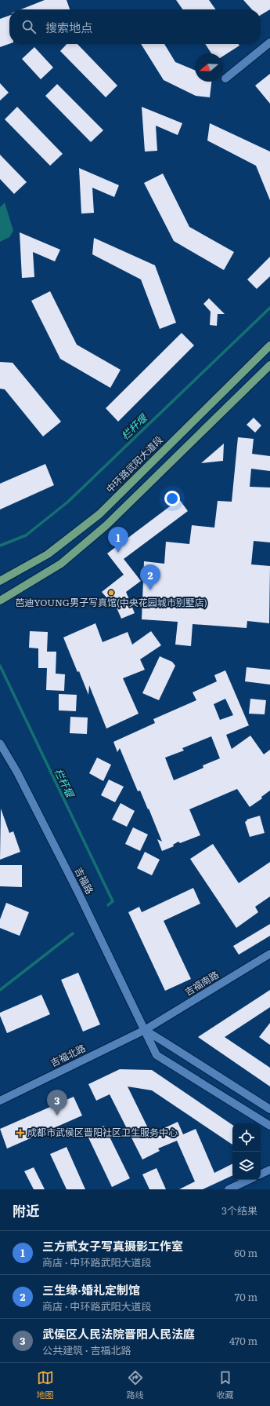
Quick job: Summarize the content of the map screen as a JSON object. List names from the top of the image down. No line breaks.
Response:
{"streets":{"main road":["中环路武阳大道段"],"street":["吉福路","吉福南路","吉福北路"]},"crossings":[["吉福路","吉福南路"],["吉福路","吉福北路"],["吉福南路","吉福北路"]],"water":["栏杆堰"],"places":{"other":["芭迪YOUNG男子写真馆(中央花园城市别墅店)"],"health":["成都市武侯区晋阳社区卫生服务中心"]},"north":"left","page":{"search":"搜索地点","pins":["1","2","3"],"heading":["附近","3个结果"],"list":[{"mark":"1","name":"三方贰女子写真摄影工作室","note":"商店 · 中环路武阳大道段","value":"60 m"},{"mark":"2","name":"三生缘·婚礼定制馆","note":"商店 · 中环路武阳大道段","value":"70 m"},{"mark":"3","name":"武侯区人民法院晋阳人民法庭","note":"公共建筑 · 吉福北路","value":"470 m"}],"nav":["地图","路线","收藏"]}}
